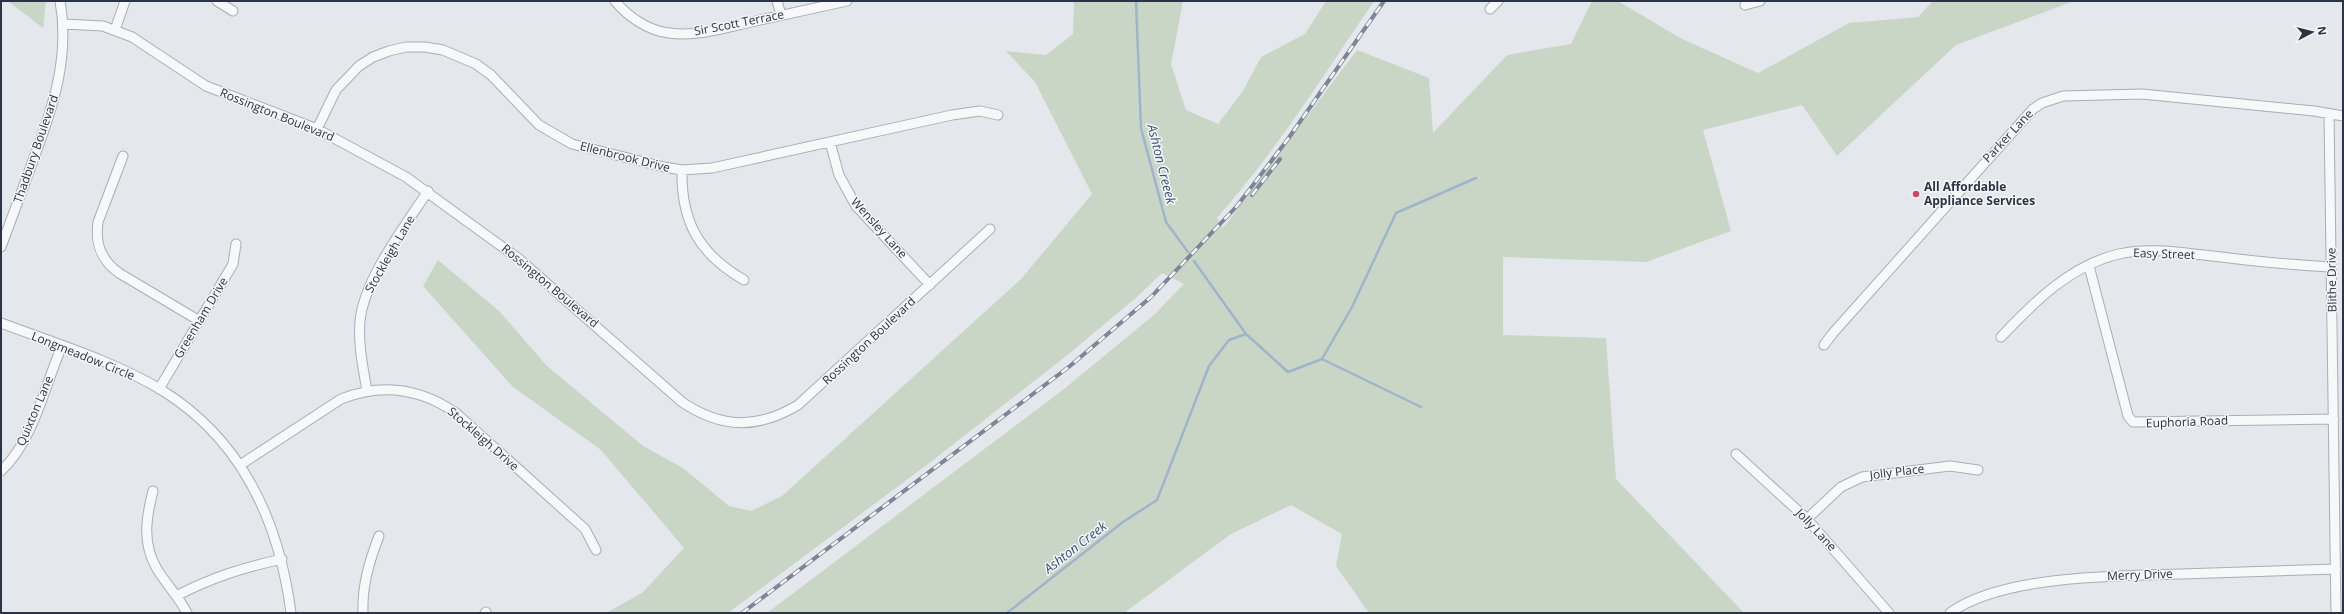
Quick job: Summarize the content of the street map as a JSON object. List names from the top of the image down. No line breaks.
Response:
{"streets":{"street":["Sir Scott Terrace","Rossington Boulevard","Parker Lane","Thadbury Boulevard","Ellenbrook Drive","Wensley Lane","Stockleigh Lane","Easy Street","Blithe Drive","Greenham Drive","Longmeadow Circle","Quixton Lane","Euphoria Road","Stockleigh Drive","Jolly Place","Jolly Lane","Merry Drive"]},"crossings":[["Rossington Boulevard","Thadbury Boulevard"],["Rossington Boulevard","Ellenbrook Drive"],["Rossington Boulevard","Wensley Lane"],["Rossington Boulevard","Stockleigh Lane"],["Parker Lane","Blithe Drive"],["Ellenbrook Drive","Wensley Lane"],["Stockleigh Lane","Stockleigh Drive"],["Easy Street","Blithe Drive"],["Easy Street","Euphoria Road"],["Blithe Drive","Euphoria Road"],["Blithe Drive","Merry Drive"],["Greenham Drive","Longmeadow Circle"],["Longmeadow Circle","Quixton Lane"],["Longmeadow Circle","Stockleigh Drive"],["Jolly Place","Jolly Lane"]],"water":["Ashton Creeek","Ashton Creek"],"places":["All Affordable Appliance Services"],"north":"right"}
